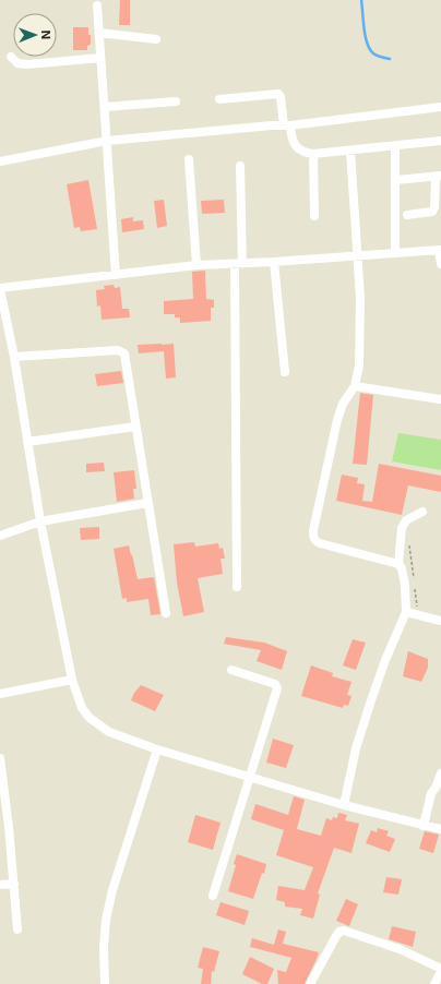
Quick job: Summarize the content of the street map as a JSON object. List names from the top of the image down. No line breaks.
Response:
{"north":"right"}
